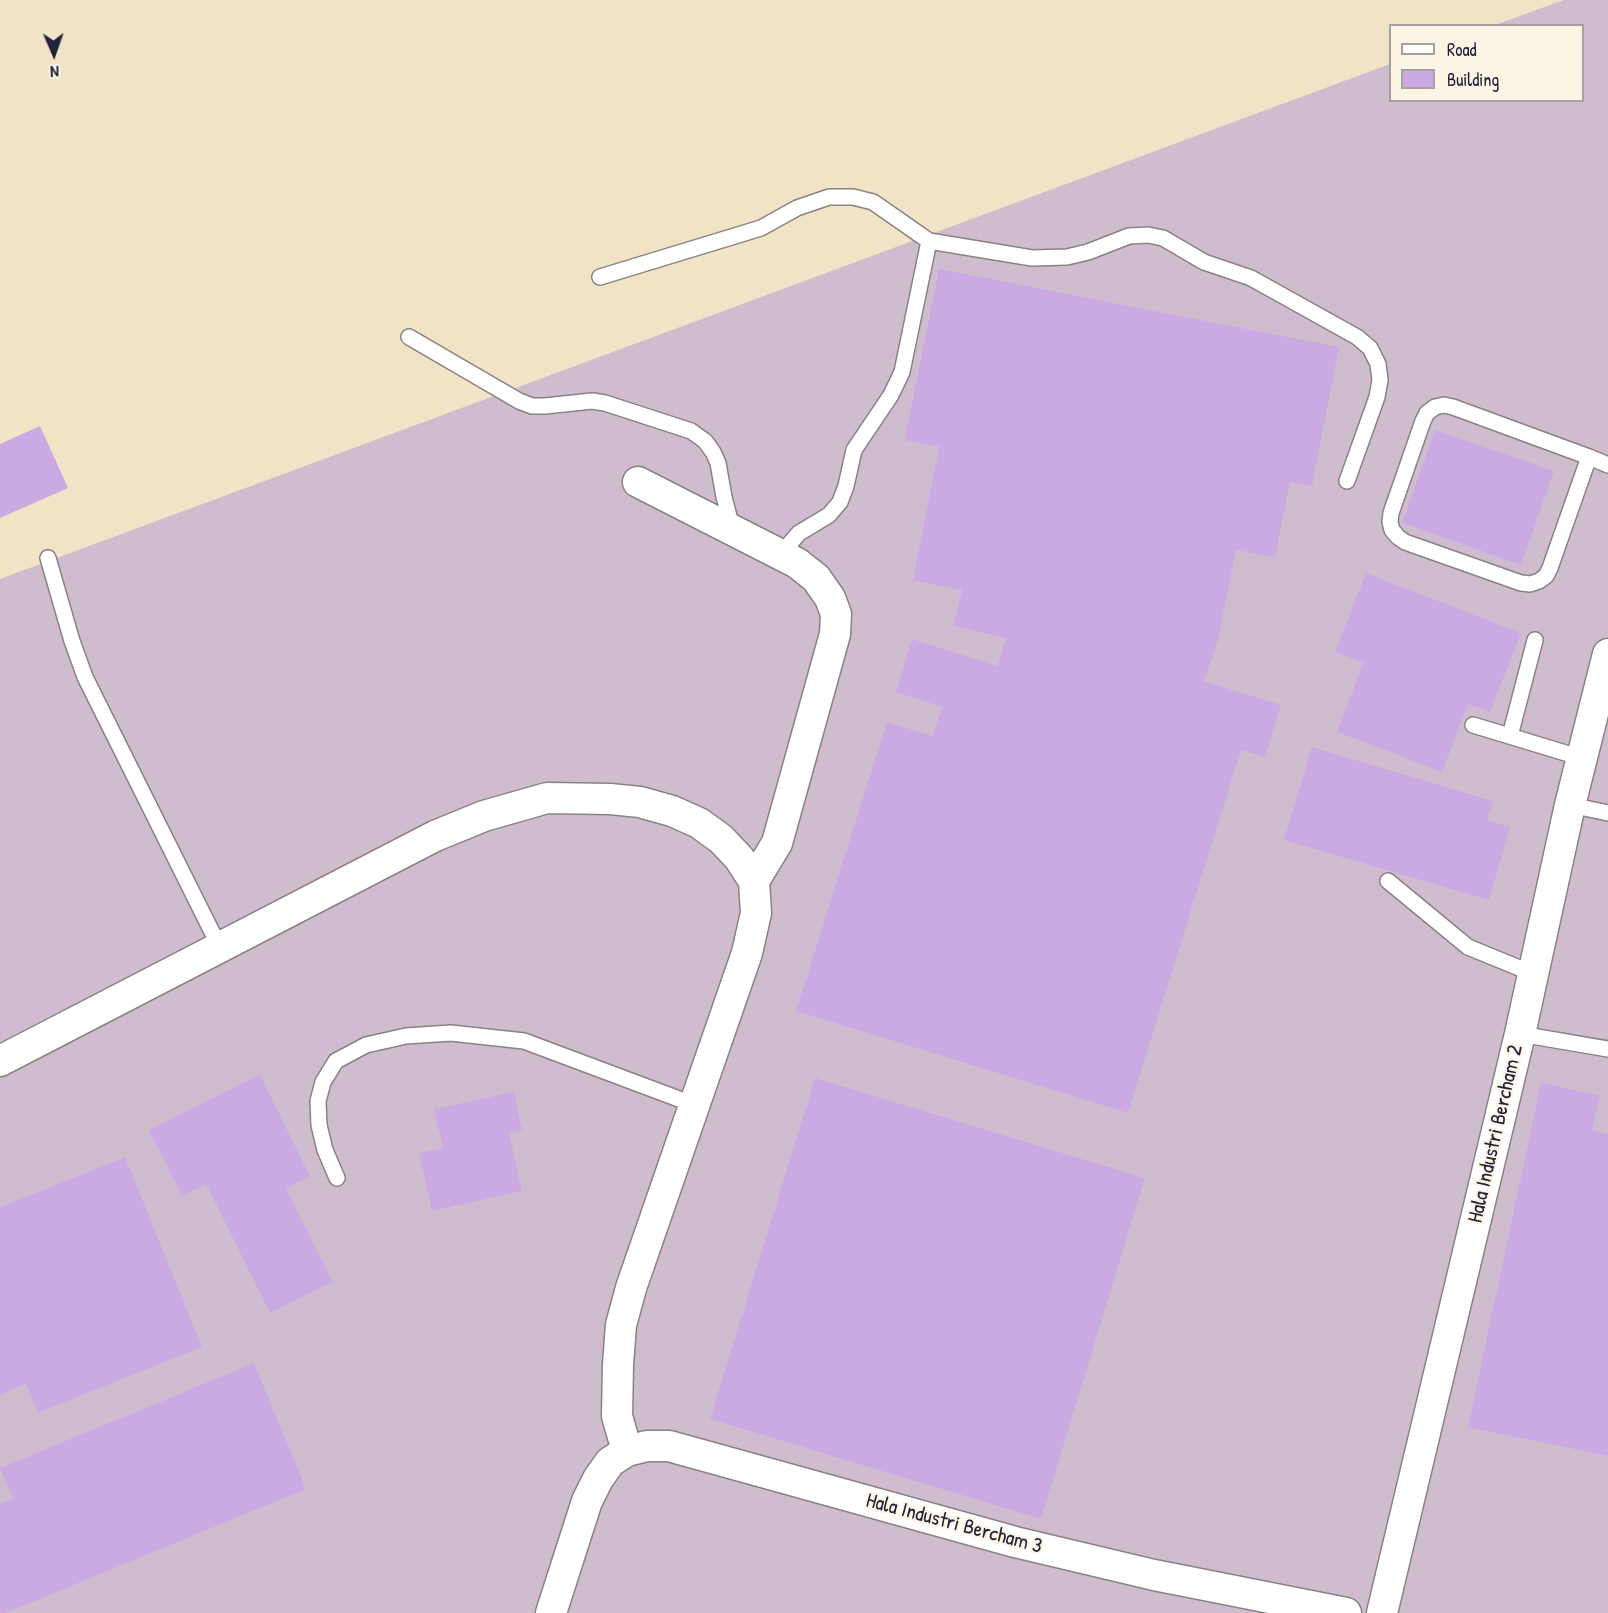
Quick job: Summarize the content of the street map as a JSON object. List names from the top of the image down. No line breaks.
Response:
{"streets":{"street":["Hala Industri Bercham 2","Hala Industri Bercham 3"]},"legend":["Road","Building"],"north":"bottom"}
